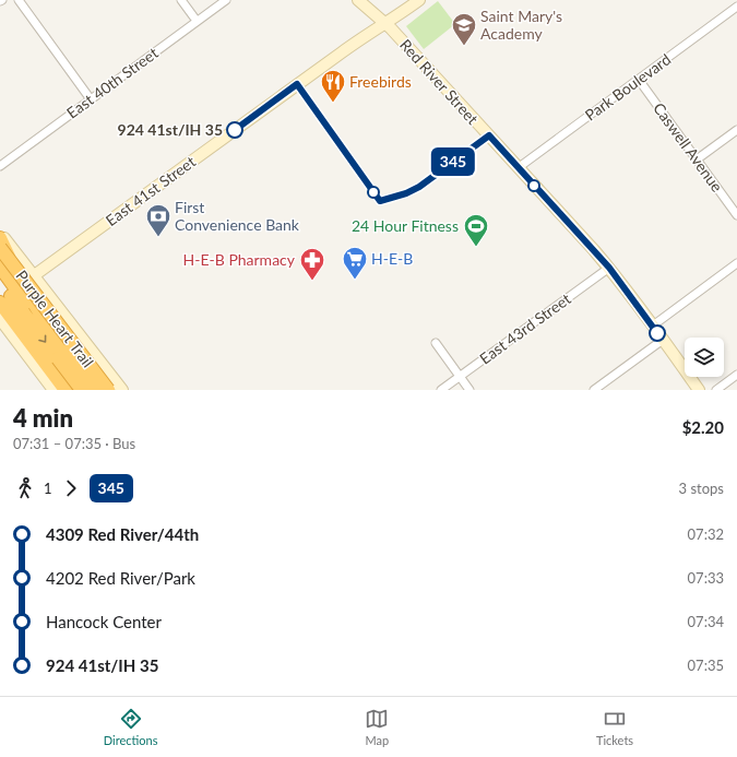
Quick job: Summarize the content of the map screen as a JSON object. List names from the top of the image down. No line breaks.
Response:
{"streets":{"highway":["Purple Heart Trail"],"main road":["Red River Street","East 41st Street"],"street":["East 40th Street","Park Boulevard","Caswell Avenue","East 43rd Street"]},"crossings":[["Red River Street","Park Boulevard"],["Red River Street","East 41st Street"],["Red River Street","East 43rd Street"],["Park Boulevard","Caswell Avenue"]],"places":{"school or university":["Saint Mary's Academy"],"restaurant":["Freebirds"],"other":["924 41st/IH 35"],"bank":["First Convenience Bank"],"sports":["24 Hour Fitness"],"supermarket":["H-E-B"],"pharmacy":["H-E-B Pharmacy"]},"lines":["bus line 345"],"page":{"on_map":"345","heading":["4 min","07:31 – 07:35 · Bus","$2.20"],"legs":["1","345","3 stops"],"list":[{"name":"4309 Red River/44th","value":"07:32"},{"name":"4202 Red River/Park","value":"07:33"},{"name":"Hancock Center","value":"07:34"},{"name":"924 41st/IH 35","value":"07:35"}],"tabs":["Directions","Map","Tickets"]}}
